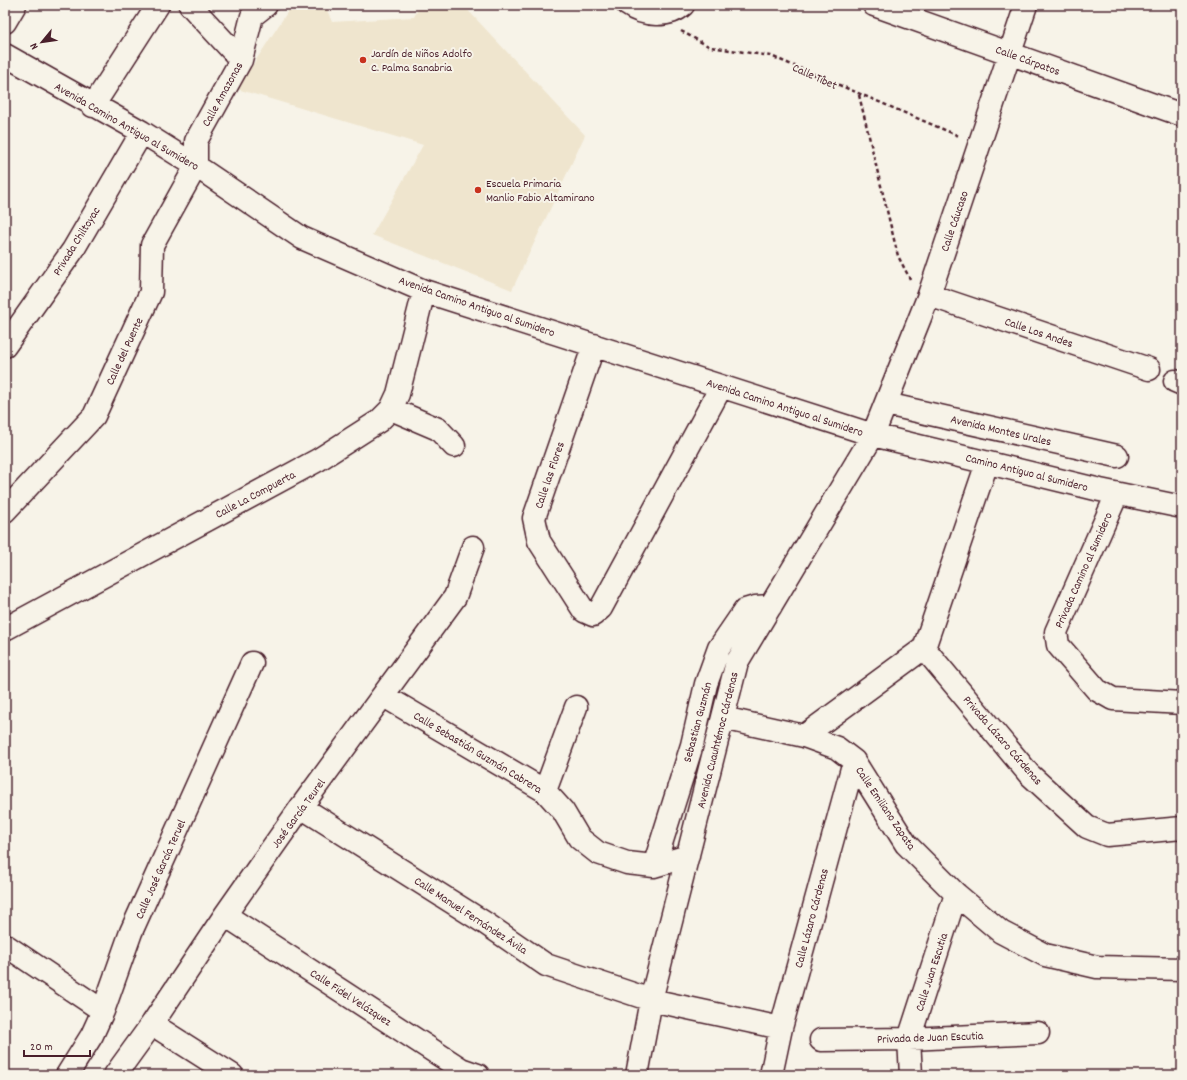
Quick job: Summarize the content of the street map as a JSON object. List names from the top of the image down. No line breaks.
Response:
{"streets":{"street":["Calle Cárpatos","Calle Amazonas","Avenida Camino Antiguo al Sumidero","Calle Cáucaso","Privada Chiltoyac","Calle Los Andes","Calle del Puente","Avenida Montes Urales","Camino Antiguo al Sumidero","Calle las Flores","Calle La Compuerta","Privada Camino al Sumidero","Sebastian Guzmán","Avenida Cuauhtémoc Cárdenas","Privada Lázaro Cárdenas","Calle Sebastián Guzmán Cabrera","Calle Emiliano Zapata","José García Teurel","Calle José García Teruel","Calle Manuel Fernández Ávila","Calle Lázaro Cárdenas","Calle Juan Escutia","Calle Fidel Velázquez","Privada de Juan Escutia"],"path":["Calle Tíbet"]},"crossings":[["Calle Cárpatos","Calle Cáucaso"],["Calle Tíbet","Calle Cáucaso"],["Calle Amazonas","Avenida Camino Antiguo al Sumidero"],["Calle Amazonas","Calle del Puente"],["Avenida Camino Antiguo al Sumidero","Calle Cáucaso"],["Avenida Camino Antiguo al Sumidero","Privada Chiltoyac"],["Avenida Camino Antiguo al Sumidero","Calle del Puente"],["Avenida Camino Antiguo al Sumidero","Camino Antiguo al Sumidero"],["Avenida Camino Antiguo al Sumidero","Calle las Flores"],["Avenida Camino Antiguo al Sumidero","Calle La Compuerta"],["Avenida Camino Antiguo al Sumidero","Avenida Cuauhtémoc Cárdenas"],["Calle Cáucaso","Calle Los Andes"],["Calle Cáucaso","Avenida Montes Urales"],["Calle Cáucaso","Camino Antiguo al Sumidero"],["Calle Cáucaso","Avenida Cuauhtémoc Cárdenas"],["Camino Antiguo al Sumidero","Privada Camino al Sumidero"],["Camino Antiguo al Sumidero","Avenida Cuauhtémoc Cárdenas"],["Sebastian Guzmán","Avenida Cuauhtémoc Cárdenas"],["Sebastian Guzmán","Calle Sebastián Guzmán Cabrera"],["Avenida Cuauhtémoc Cárdenas","Calle Sebastián Guzmán Cabrera"],["Avenida Cuauhtémoc Cárdenas","Calle Emiliano Zapata"],["Avenida Cuauhtémoc Cárdenas","Calle Manuel Fernández Ávila"],["Calle Sebastián Guzmán Cabrera","José García Teurel"],["Calle Emiliano Zapata","Calle Lázaro Cárdenas"],["Calle Emiliano Zapata","Calle Juan Escutia"],["José García Teurel","Calle Manuel Fernández Ávila"],["José García Teurel","Calle Fidel Velázquez"],["Calle Juan Escutia","Privada de Juan Escutia"]],"places":["Jardín de Niños Adolfo C. Palma Sanabria","Escuela Primaria Manlio Fabio Altamirano"],"scale_bar":"20 m","north":"bottom left"}
